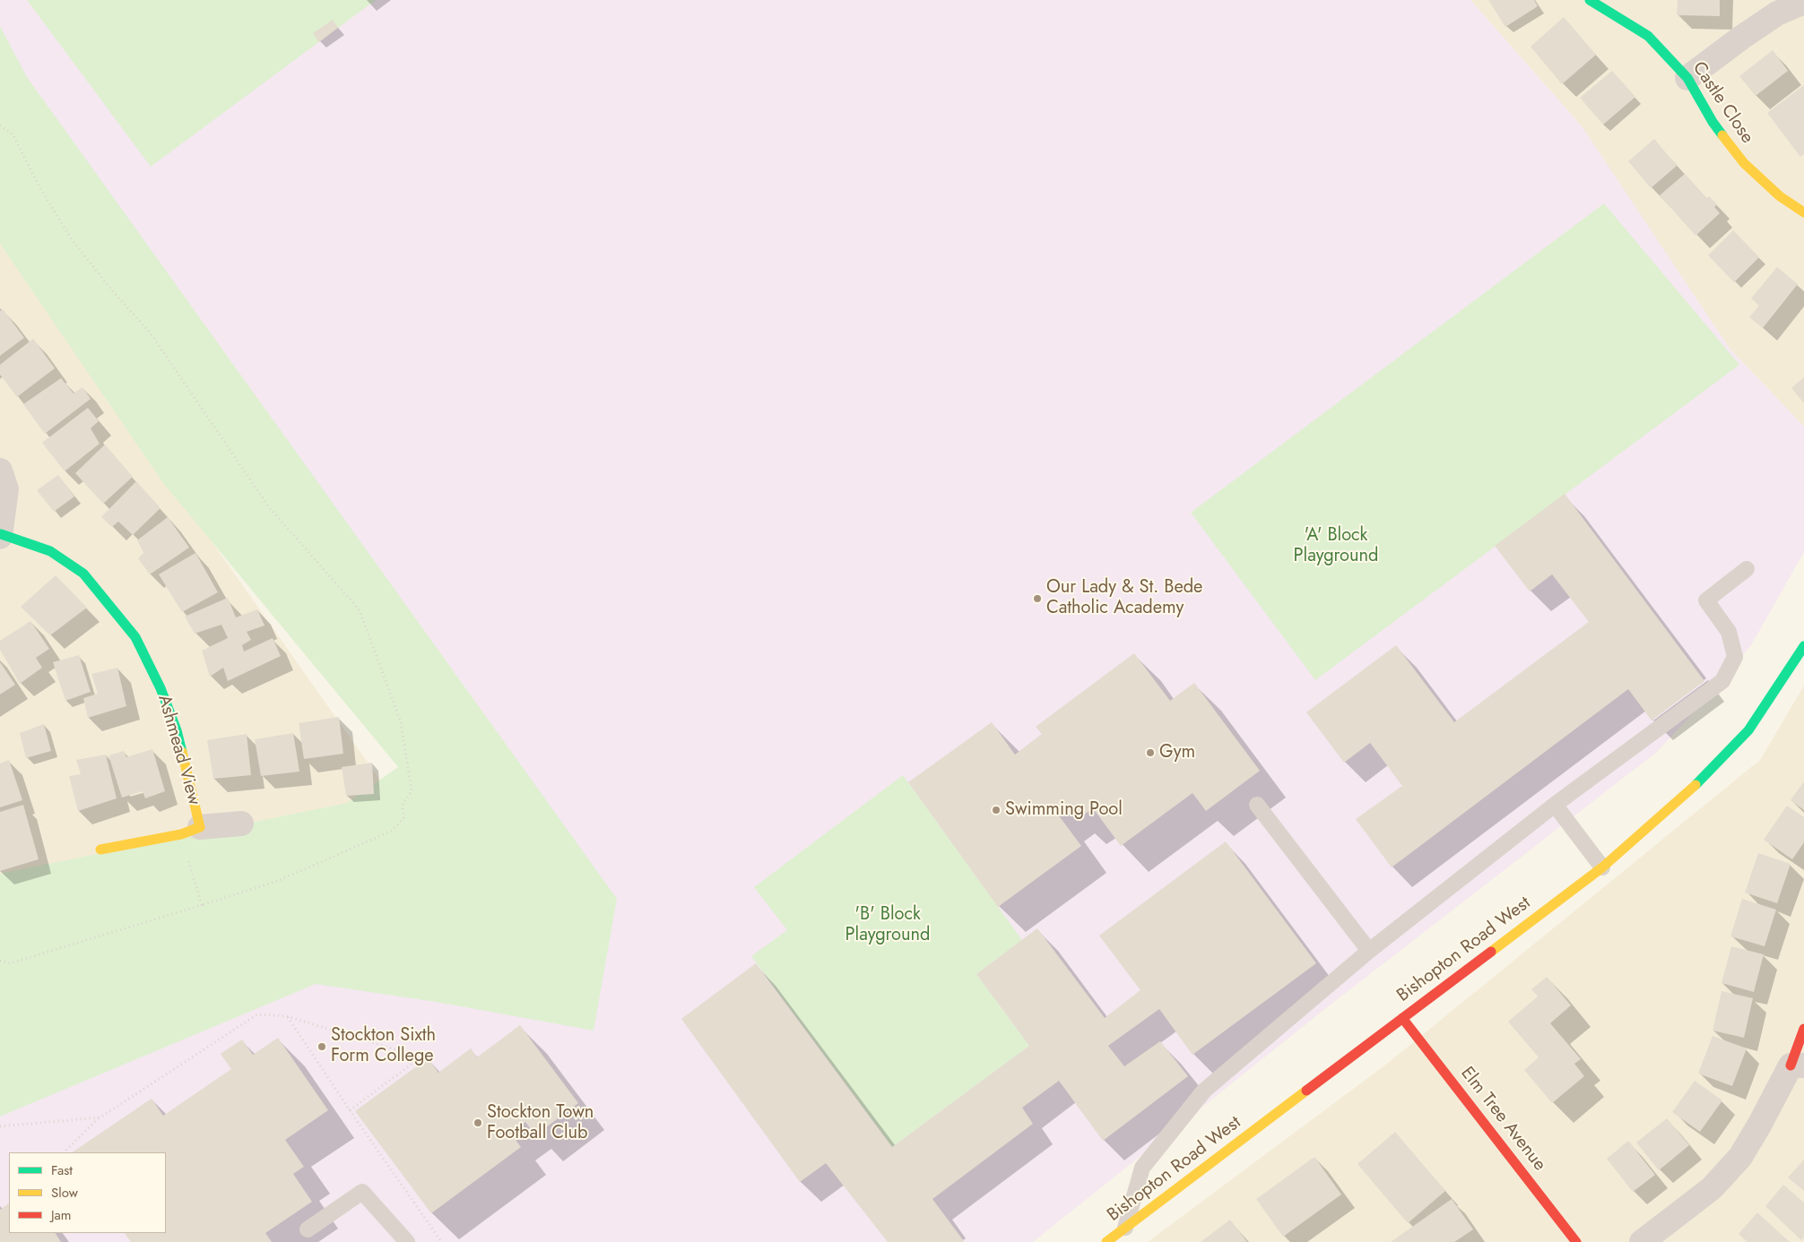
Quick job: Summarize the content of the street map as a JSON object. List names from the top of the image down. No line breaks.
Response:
{"streets":{"street":["Castle Close","Ashmead View","Bishopton Road West","Elm Tree Avenue"]},"crossings":[["Bishopton Road West","Elm Tree Avenue"]],"parks":["'A' Block Playground","'B' Block Playground"],"places":["Our Lady & St. Bede Catholic Academy","Gym","Swimming Pool","Stockton Sixth Form College","Stockton Town Football Club"],"legend":["Fast","Slow","Jam"]}
